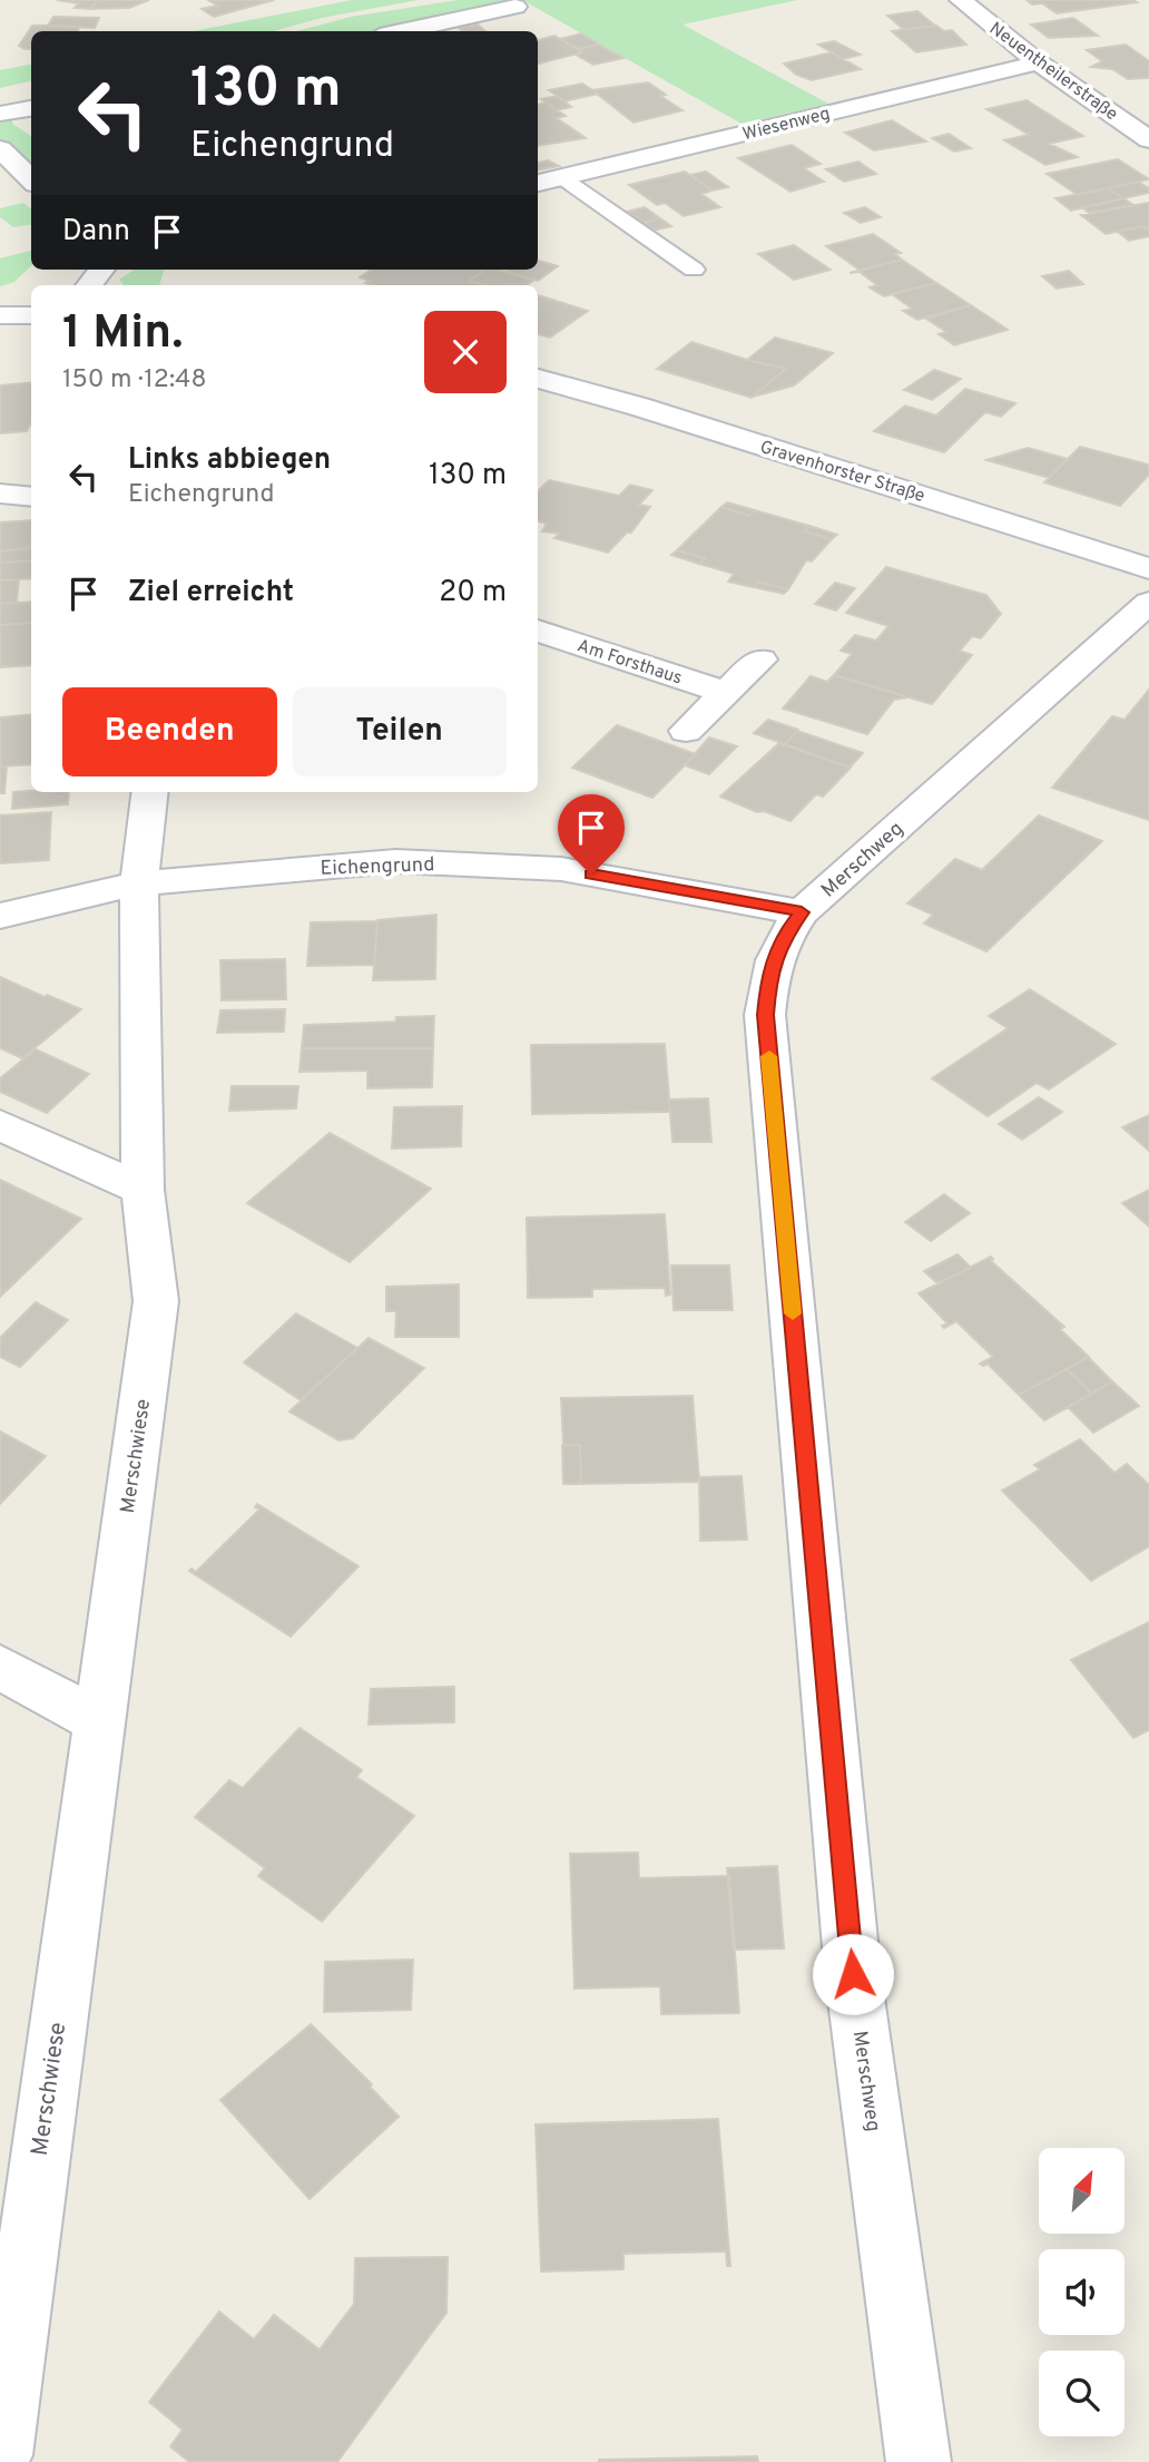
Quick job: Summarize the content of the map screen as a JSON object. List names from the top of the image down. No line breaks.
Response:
{"streets":{"street":["Neuentheilerstraße","Wiesenweg","Gravenhorster Straße","Am Forsthaus","Merschweg","Eichengrund","Merschwiese"]},"crossings":[["Neuentheilerstraße","Wiesenweg"],["Merschweg","Eichengrund"],["Eichengrund","Merschwiese"]],"north":"top right","page":{"turn":["130 m","Eichengrund"],"then":"Dann","heading":["1 Min.","150 m · 12:48"],"list":[{"name":"Links abbiegen","note":"Eichengrund","value":"130 m"},{"name":"Ziel erreicht","value":"20 m"}],"buttons":["Beenden","Teilen"]}}
